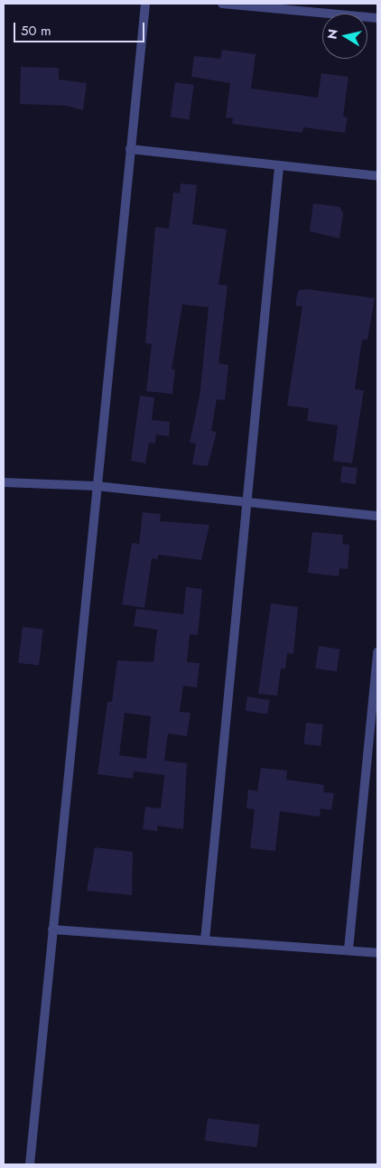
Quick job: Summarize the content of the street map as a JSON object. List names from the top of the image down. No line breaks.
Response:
{"scale_bar":"50 m","north":"left"}
